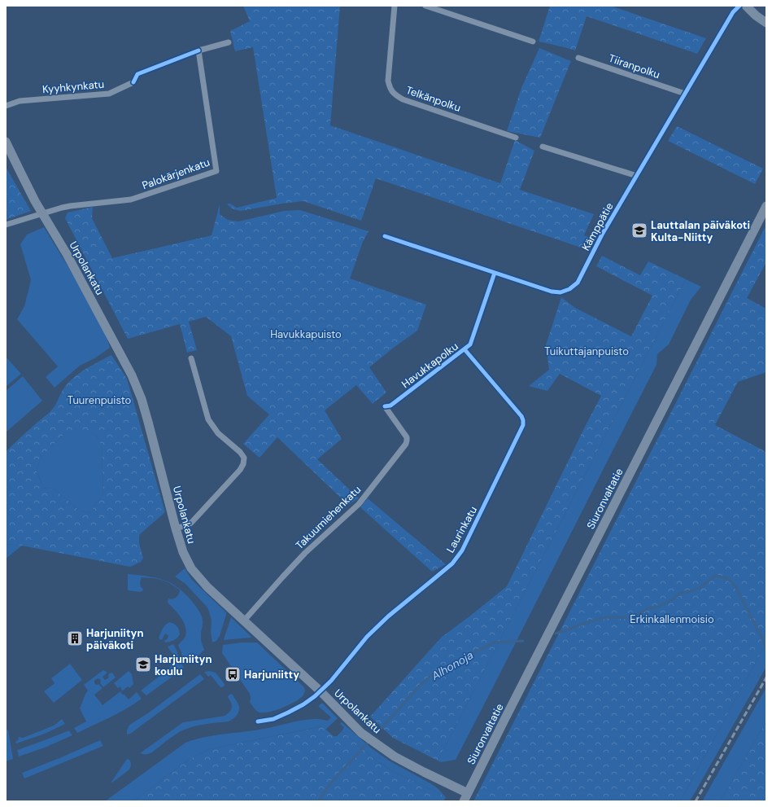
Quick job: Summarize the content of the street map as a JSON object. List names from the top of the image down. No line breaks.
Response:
{"streets":{"main road":["Urpolankatu","Siuronvaltatie"],"street":["Tiiranpolku","Kyyhkynkatu","Telkänpolku","Palokärjenkatu","Kämppätie","Takuumiehenkatu","Laurinkatu"],"cycle path":["Havukkapolku"]},"crossings":[["Tiiranpolku","Kämppätie"],["Palokärjenkatu","Urpolankatu"],["Urpolankatu","Siuronvaltatie"],["Urpolankatu","Takuumiehenkatu"],["Urpolankatu","Laurinkatu"]],"water":["Alhonoja"],"parks":["Havukkapuisto","Tuikuttajanpuisto","Tuurenpuisto","Erkinkallenmoisio"],"places":{"school or university":["Lauttalan päiväkoti Kulta-Niitty","Harjuniityn koulu"],"building":["Harjuniityn päiväkoti"],"bus stop":["Harjuniitty"]}}
